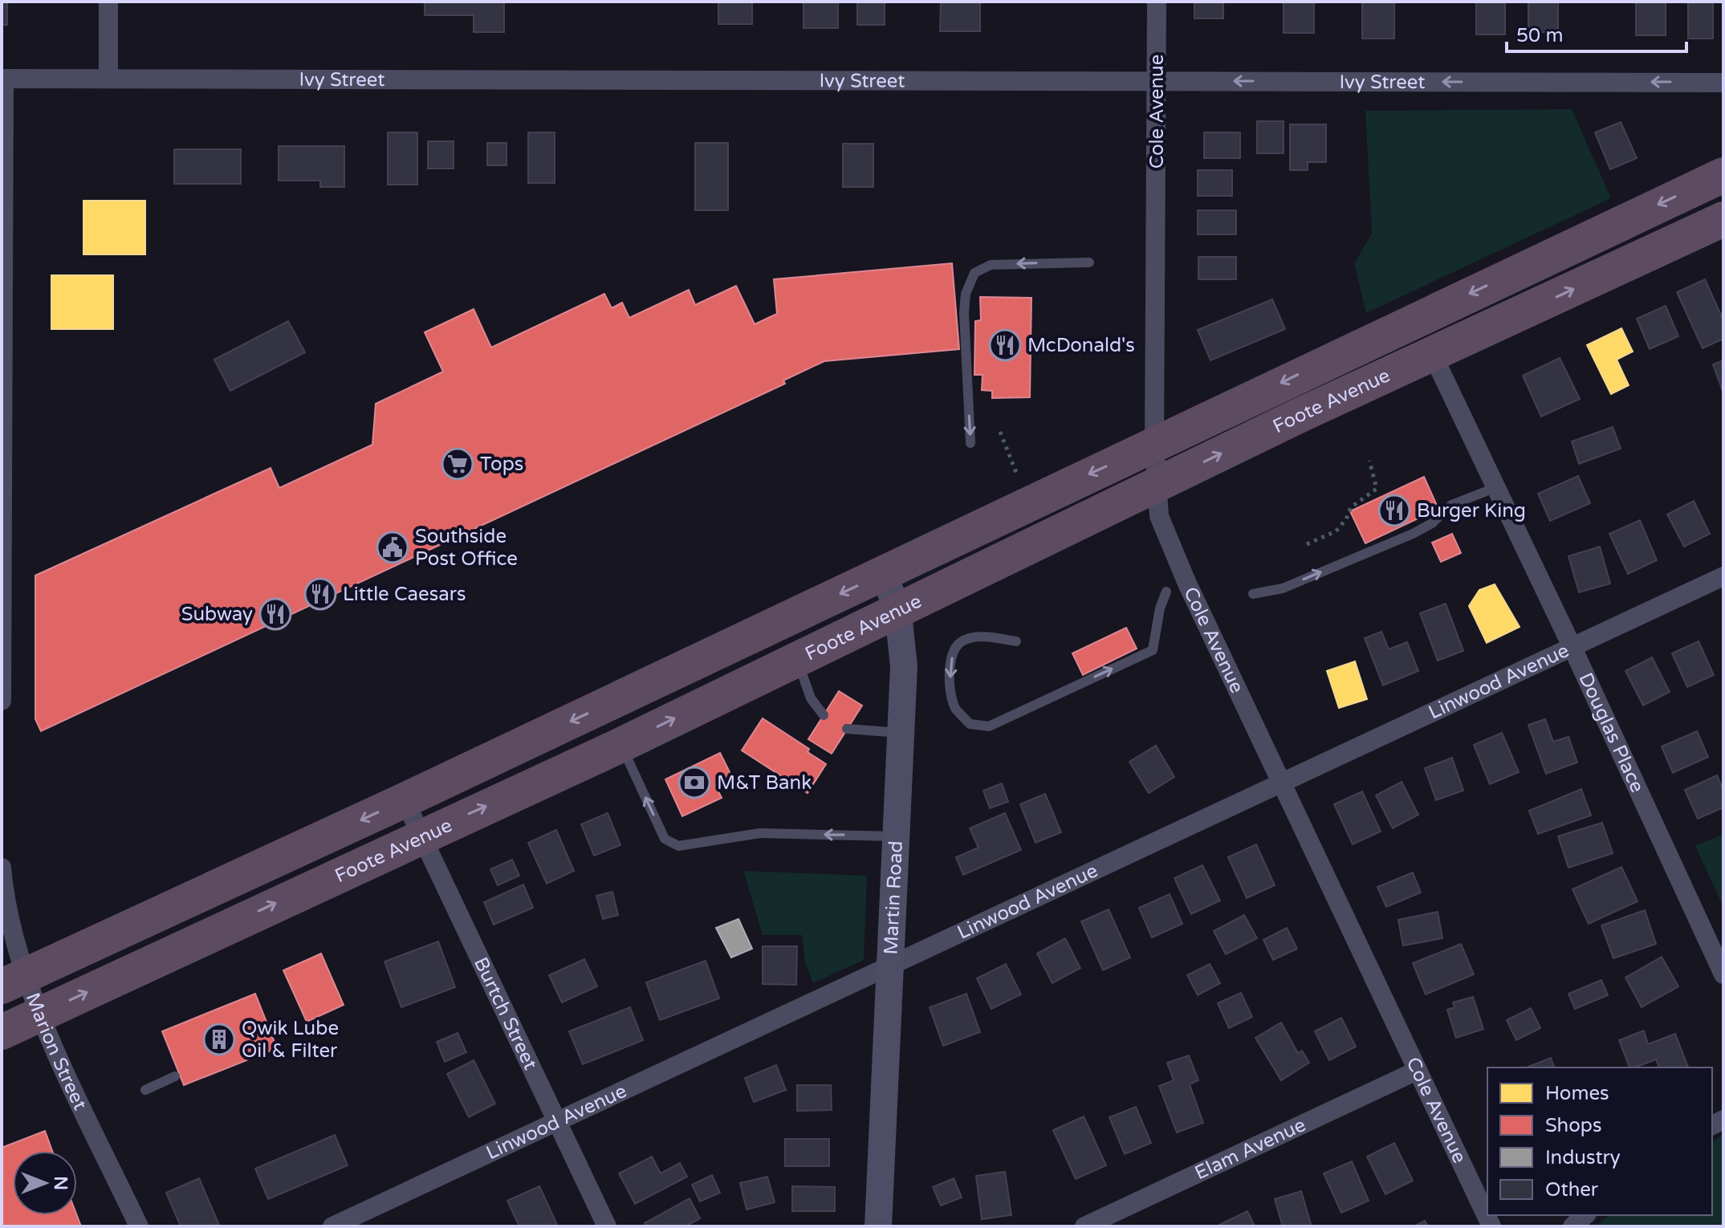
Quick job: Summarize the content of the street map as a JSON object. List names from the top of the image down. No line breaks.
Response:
{"streets":{"highway":["Foote Avenue"],"street":["Ivy Street","Cole Avenue","Linwood Avenue","Douglas Place","Martin Road","Burtch Street","Marion Street","Elam Avenue"]},"crossings":[["Ivy Street","Cole Avenue"],["Cole Avenue","Foote Avenue"],["Cole Avenue","Linwood Avenue"],["Cole Avenue","Elam Avenue"],["Foote Avenue","Douglas Place"],["Foote Avenue","Martin Road"],["Foote Avenue","Burtch Street"],["Foote Avenue","Marion Street"],["Linwood Avenue","Douglas Place"],["Linwood Avenue","Martin Road"],["Linwood Avenue","Burtch Street"]],"places":{"restaurant":["McDonald's","Burger King","Little Caesars","Subway"],"supermarket":["Tops"],"public building":["Southside Post Office"],"bank":["M&T Bank"],"building":["Qwik Lube Oil & Filter"]},"legend":["Homes","Shops","Industry","Other"],"scale_bar":"50 m","north":"right"}
